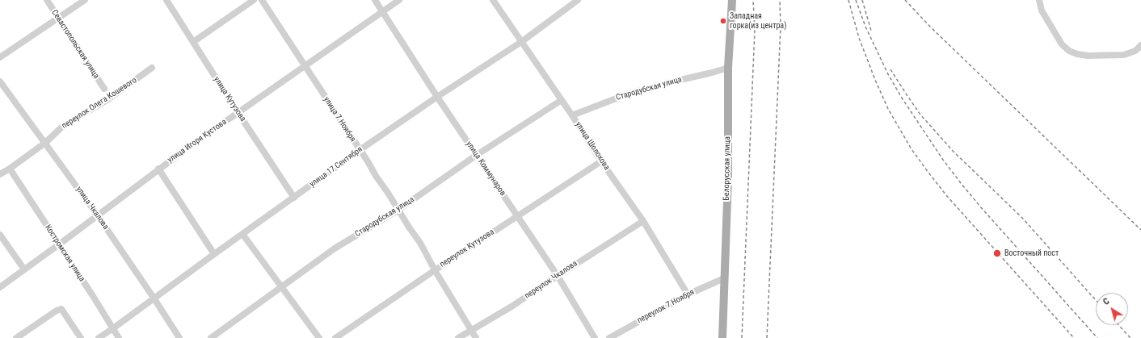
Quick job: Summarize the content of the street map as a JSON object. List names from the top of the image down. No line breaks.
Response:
{"streets":{"main road":["Белорусская улица"],"street":["Севастопольская улица","Стародубская улица","улица Кутузова","переулок Олега Кошевого","улица 7 Ноября","улица Игоря Кустова","улица Шолохова","улица 17 Сентября","улица Коммунаров","улица Чкалова","переулок Кутузова","Костромская улица","переулок Чкалова","переулок 7 Ноября"]},"crossings":[["Стародубская улица","улица 7 Ноября"],["Стародубская улица","улица Шолохова"],["Стародубская улица","улица Коммунаров"],["Стародубская улица","Белорусская улица"],["улица Кутузова","улица Игоря Кустова"],["улица Кутузова","улица 17 Сентября"],["переулок Олега Кошевого","улица Чкалова"],["переулок Олега Кошевого","Костромская улица"],["улица 7 Ноября","улица Игоря Кустова"],["улица 7 Ноября","улица 17 Сентября"],["улица 7 Ноября","переулок Кутузова"],["улица 7 Ноября","переулок Чкалова"],["улица Игоря Кустова","улица Коммунаров"],["улица Игоря Кустова","улица Чкалова"],["улица Игоря Кустова","Костромская улица"],["улица Шолохова","улица 17 Сентября"],["улица Шолохова","переулок Кутузова"],["улица Шолохова","переулок Чкалова"],["улица Шолохова","переулок 7 Ноября"],["улица 17 Сентября","улица Коммунаров"],["улица 17 Сентября","улица Чкалова"],["улица 17 Сентября","Костромская улица"],["улица Коммунаров","переулок Кутузова"],["улица Коммунаров","переулок Чкалова"],["Белорусская улица","переулок 7 Ноября"]],"places":["Западная горка(из центра)","Восточный пост"],"north":"top left"}
